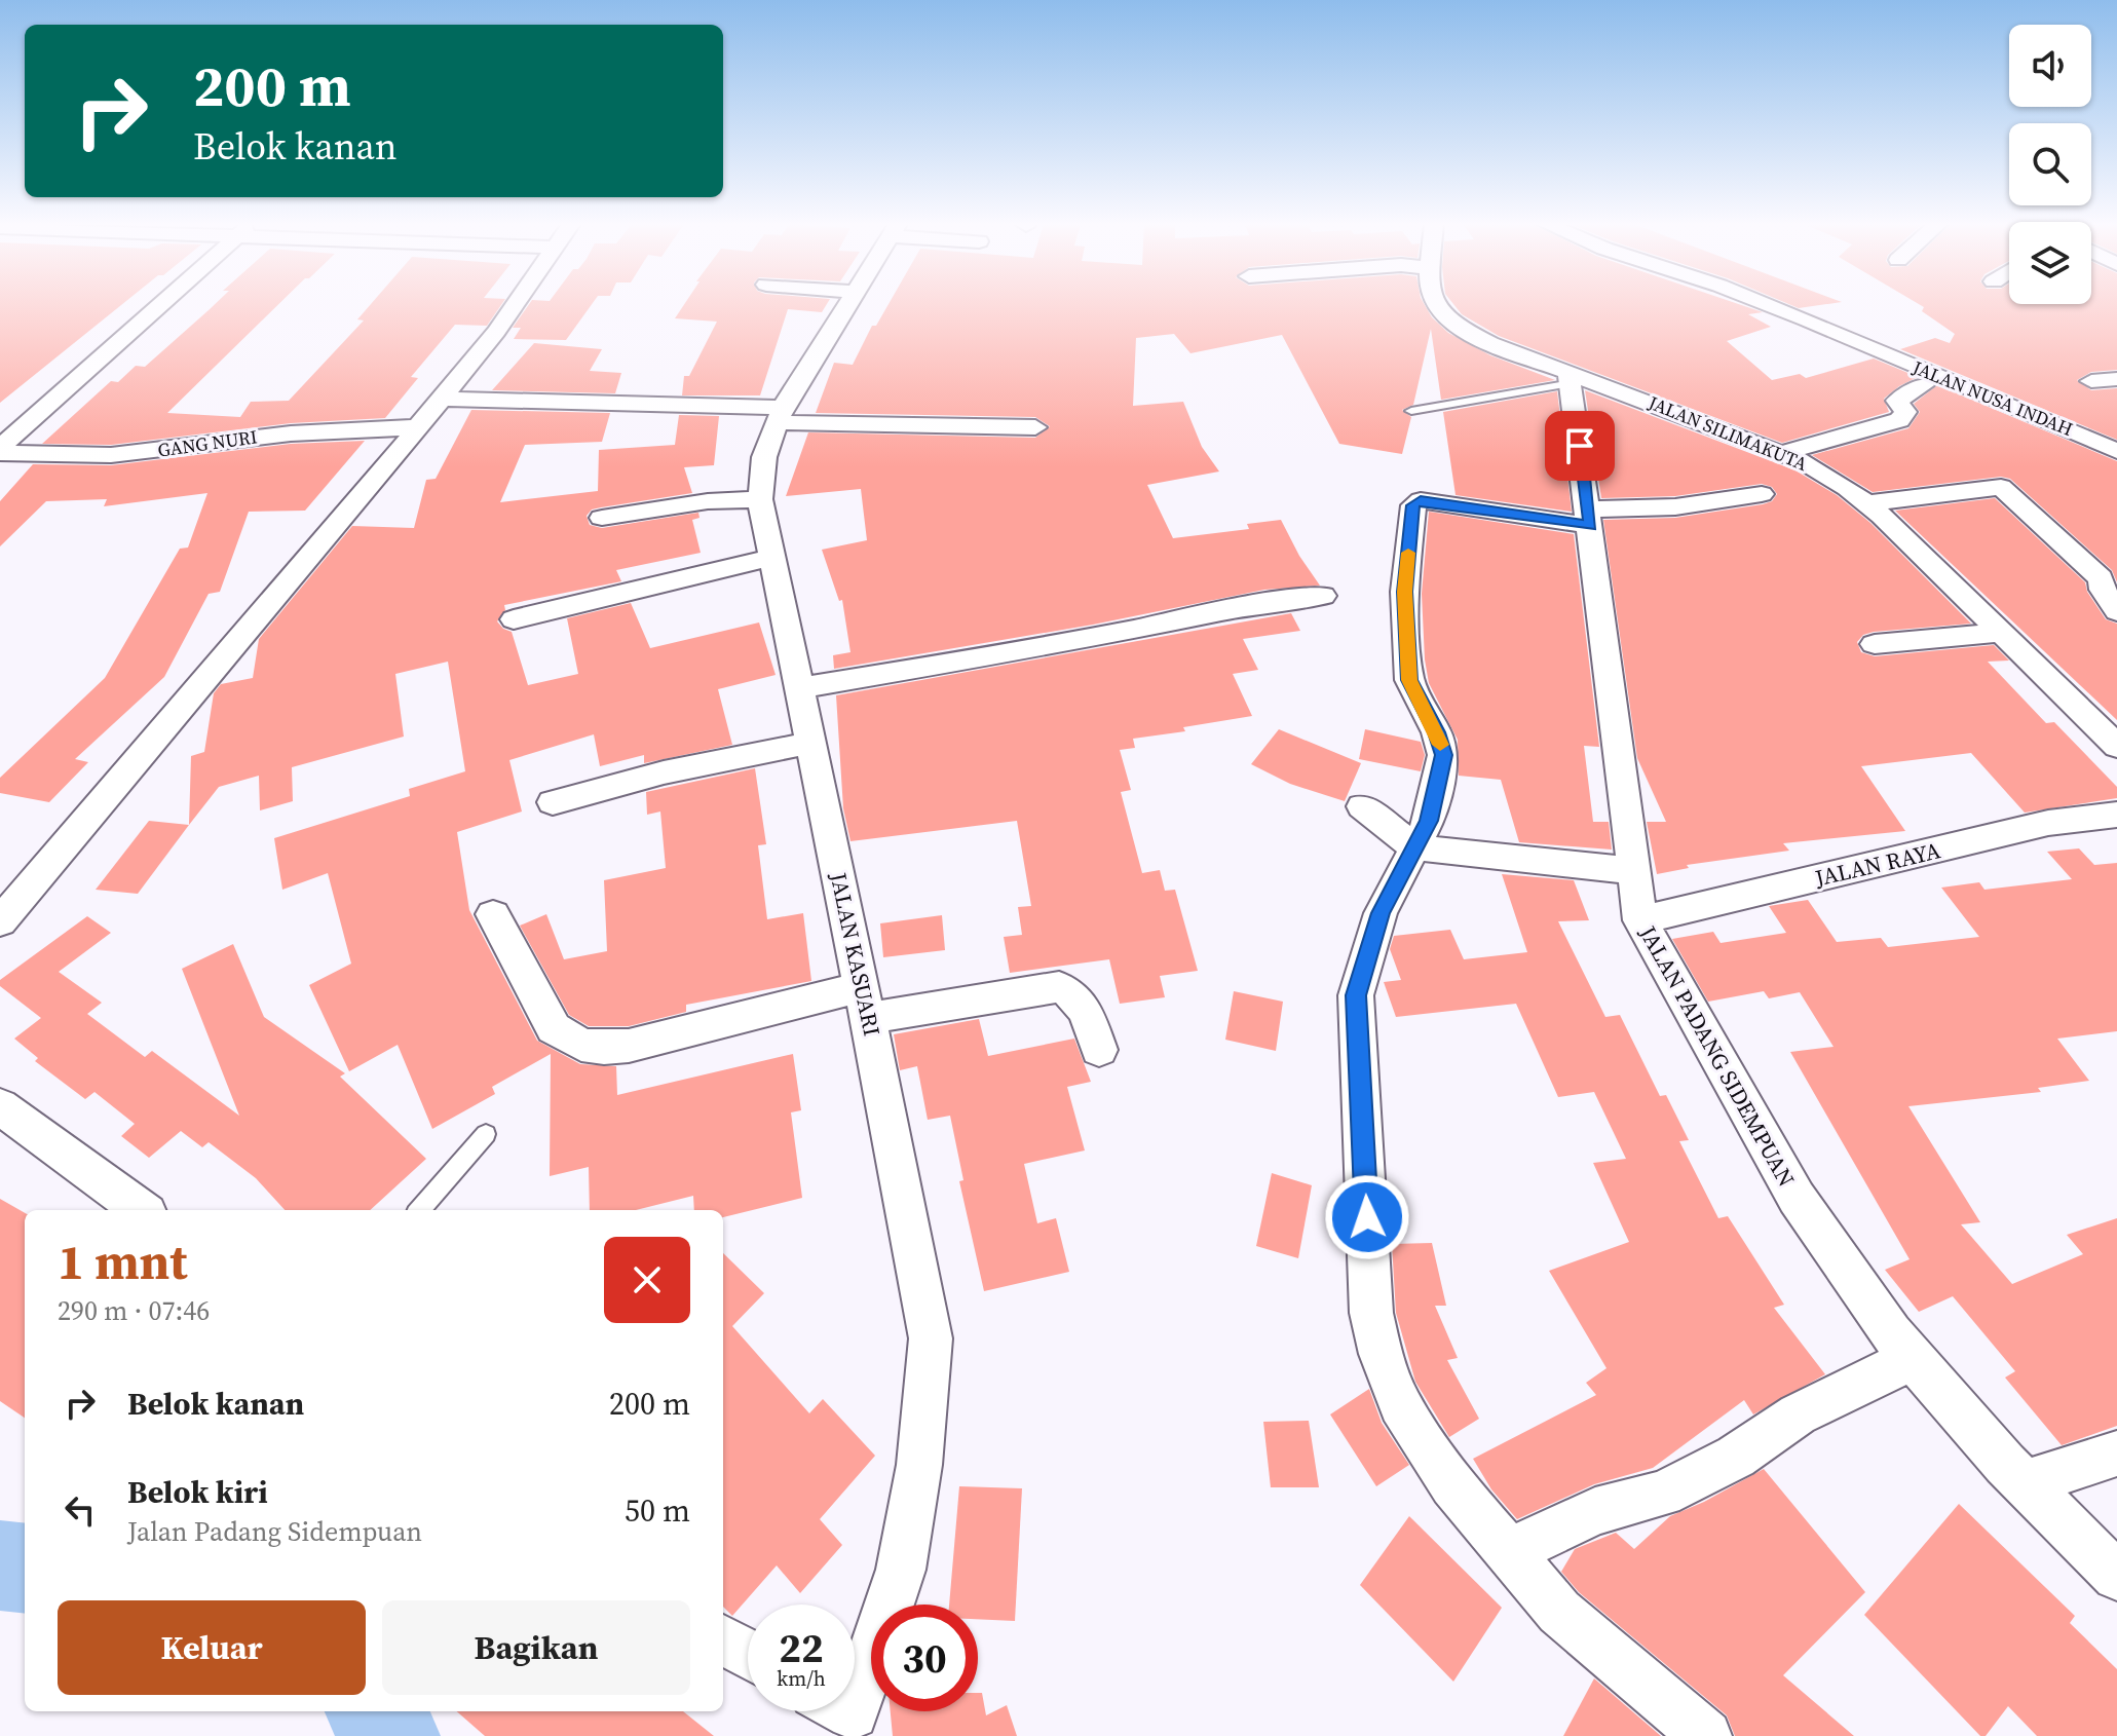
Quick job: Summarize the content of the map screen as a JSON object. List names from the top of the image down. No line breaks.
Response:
{"streets":{"street":["JALAN NUSA INDAH","JALAN SILIMAKUTA","GANG NURI","JALAN RAYA","JALAN KASUARI","JALAN PADANG SIDEMPUAN"]},"crossings":[["JALAN SILIMAKUTA","JALAN PADANG SIDEMPUAN"],["JALAN RAYA","JALAN PADANG SIDEMPUAN"]],"page":{"turn":["200 m","Belok kanan"],"heading":["1 mnt","290 m · 07:46"],"list":[{"name":"Belok kanan","value":"200 m"},{"name":"Belok kiri","note":"Jalan Padang Sidempuan","value":"50 m"}],"buttons":["Keluar","Bagikan"],"speed":"22 km/h","limit":"30"}}
